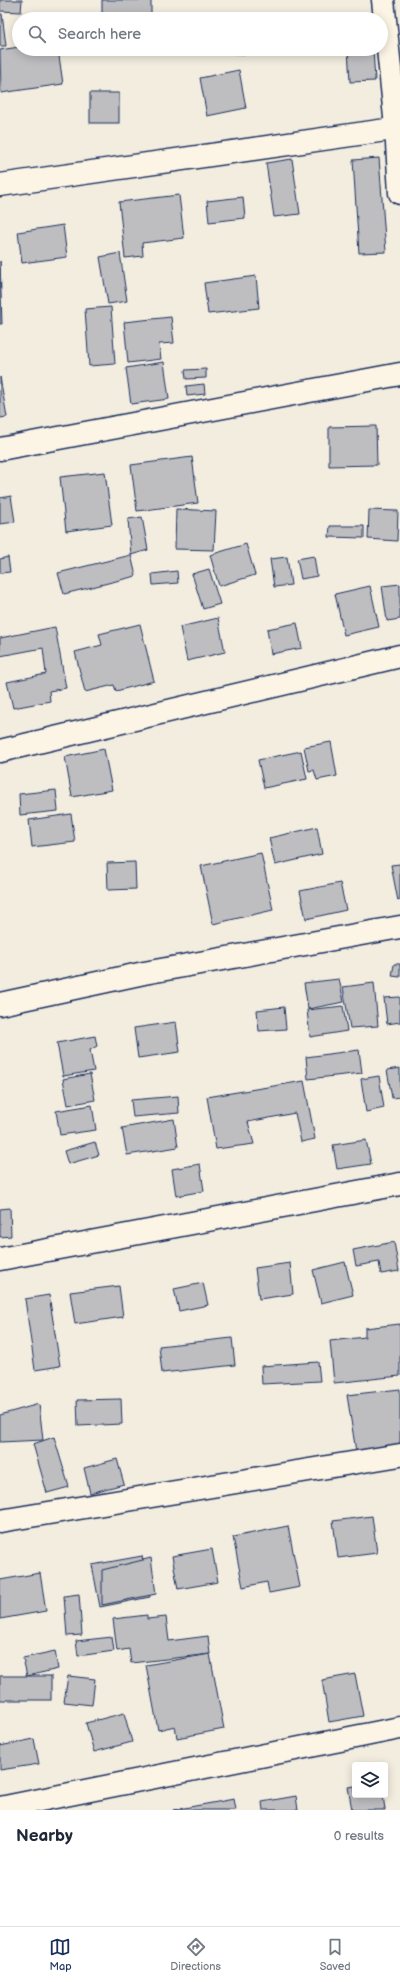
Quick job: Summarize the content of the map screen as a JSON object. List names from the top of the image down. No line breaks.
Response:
{"page":{"search":"Search here","heading":["Nearby","0 results"],"nav":["Map","Directions","Saved"]}}
